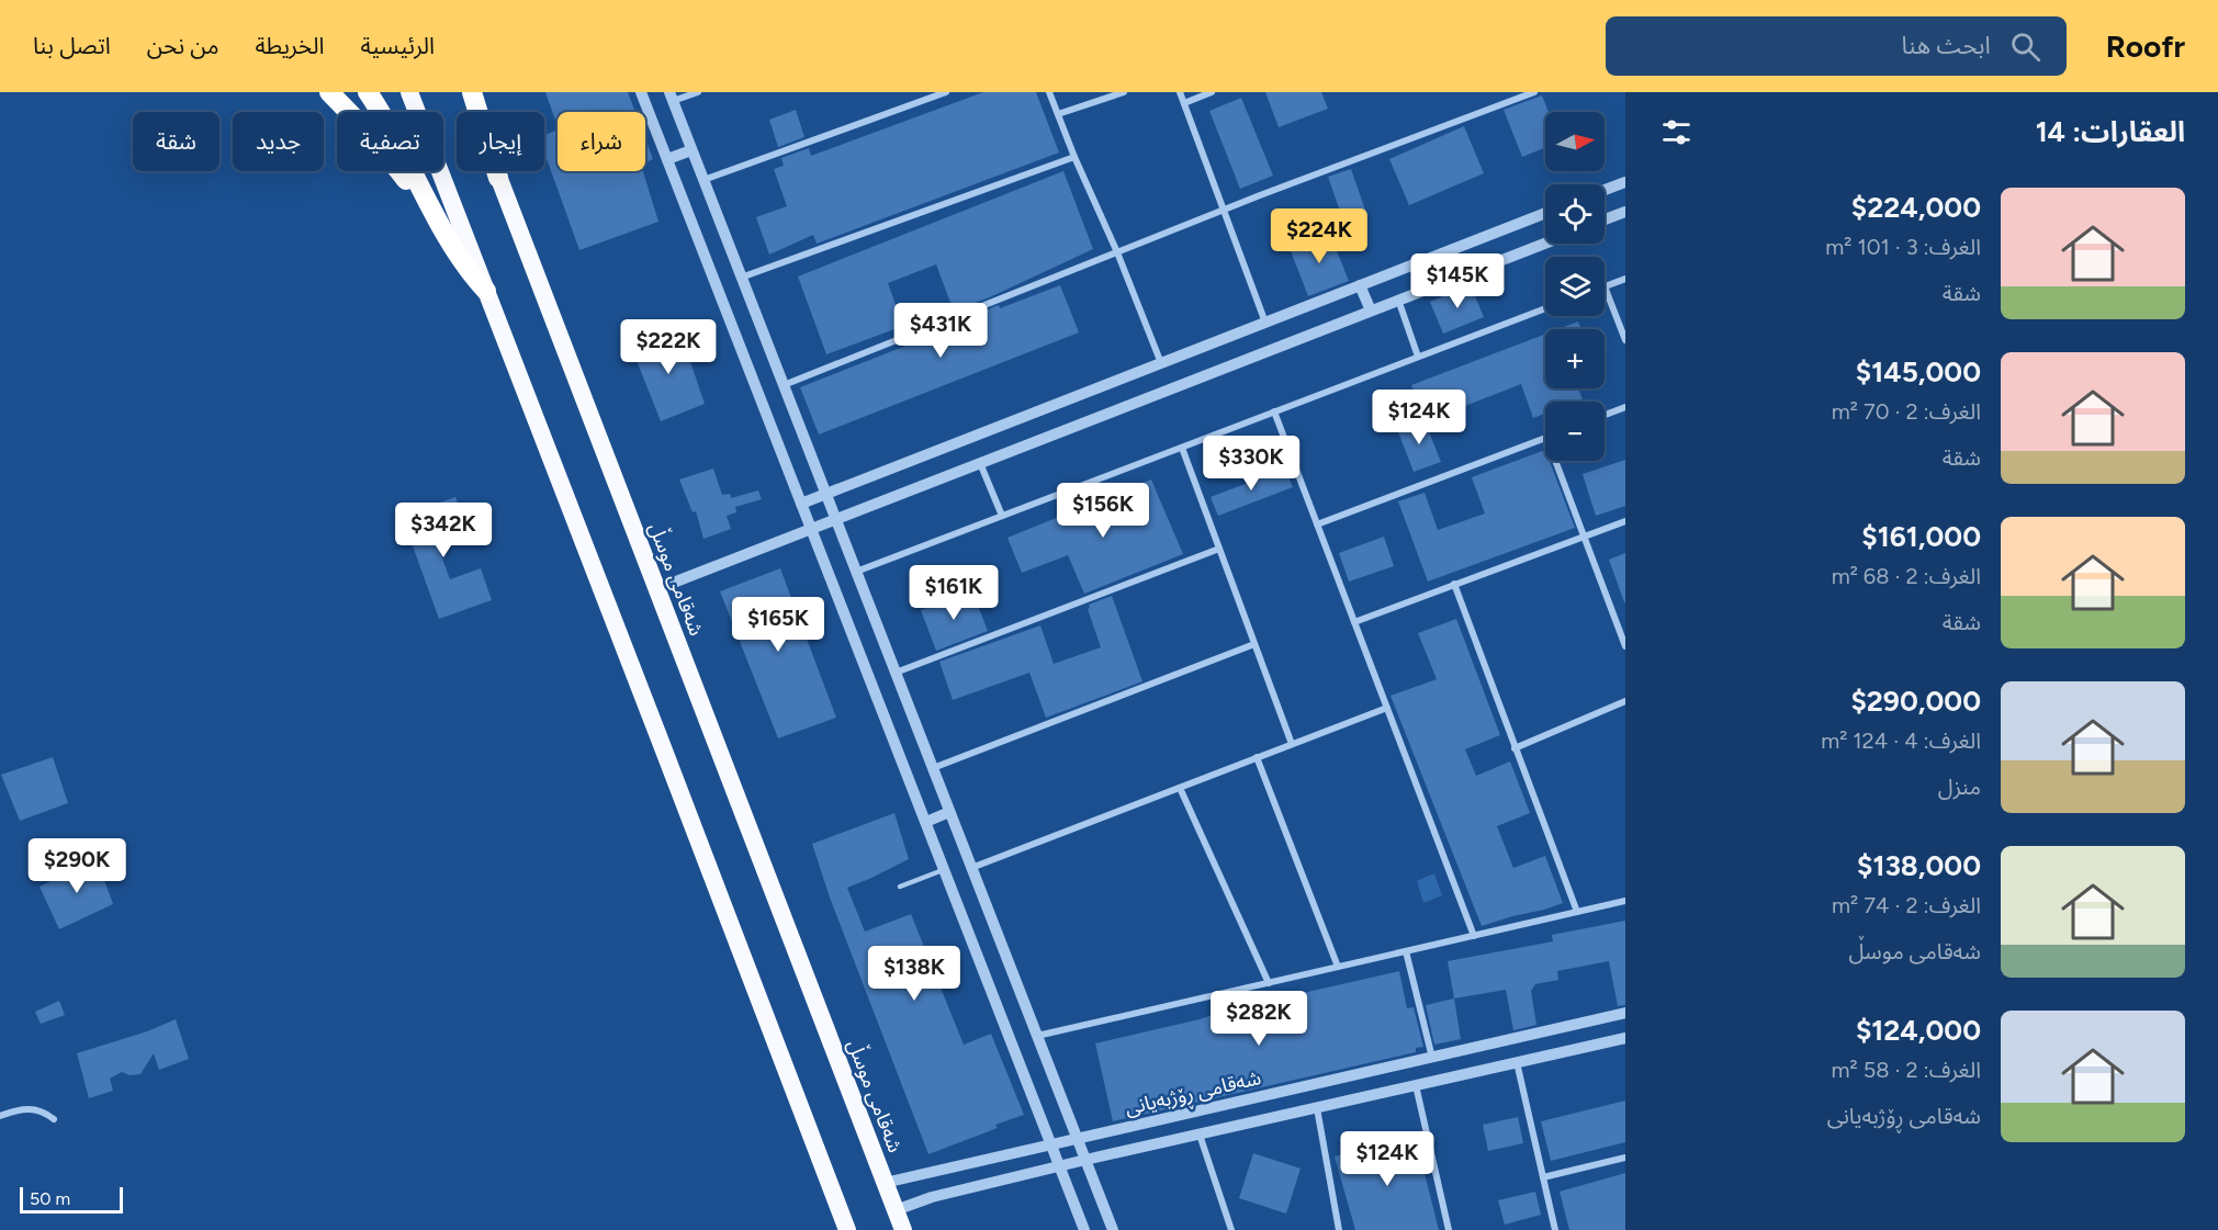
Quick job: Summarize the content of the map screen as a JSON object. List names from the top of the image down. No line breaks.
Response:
{"streets":{"highway":["شەقامی موسڵ"],"street":["شەقامی ڕۆژبەیانی"]},"crossings":[["شەقامی موسڵ","شەقامی ڕۆژبەیانی"]],"scale_bar":"50 m","north":"right","page":{"header":"Roofr","search":"ابحث هنا","nav":["الرئيسية","الخريطة","من نحن","اتصل بنا"],"heading":"العقارات: 14","map_buttons":["+","−"],"chip":["شراء","إيجار","تصفية","جديد","شقة"],"list":[{"name":"$224,000","note":"الغرف: 3 · 101 m² · شقة"},{"name":"$145,000","note":"الغرف: 2 · 70 m² · شقة"},{"name":"$161,000","note":"الغرف: 2 · 68 m² · شقة"},{"name":"$290,000","note":"الغرف: 4 · 124 m² · منزل"},{"name":"$138,000","note":"الغرف: 2 · 74 m² · شەقامی موسڵ"},{"name":"$124,000","note":"الغرف: 2 · 58 m² · شەقامی ڕۆژبەیانی"}],"price":["$224K","$145K","$431K","$222K","$124K","$330K","$156K","$342K","$161K","$165K","$290K","$138K","$282K","$124K"],"scale":"50 m"}}
